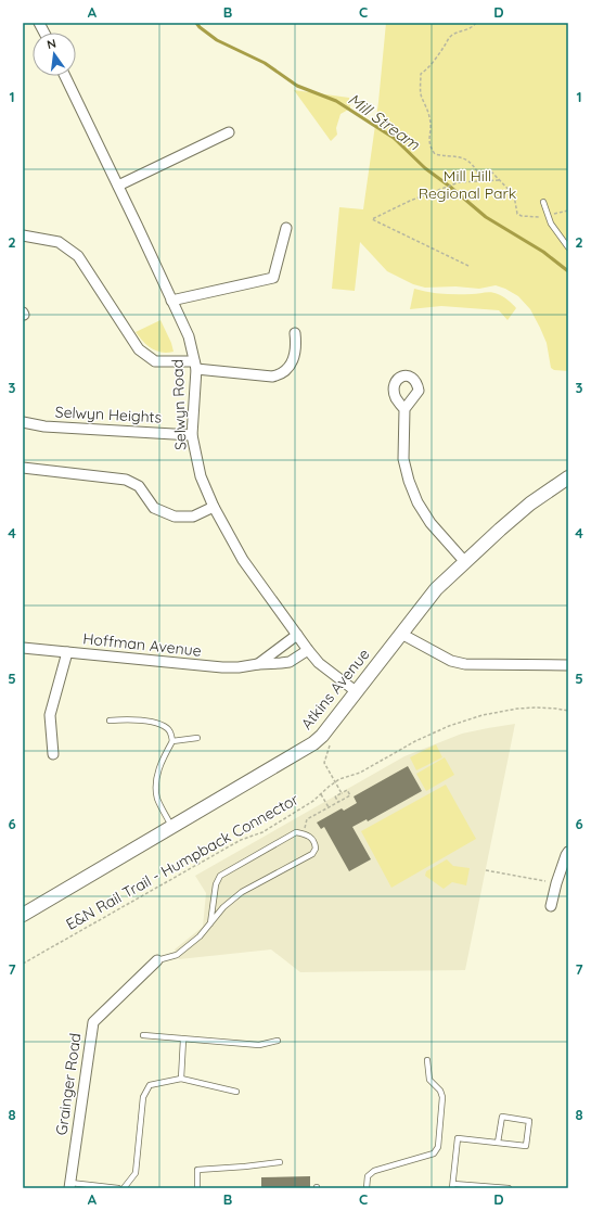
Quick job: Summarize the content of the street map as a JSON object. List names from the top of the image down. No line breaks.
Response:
{"streets":{"street":["Selwyn Road","Selwyn Heights","Hoffman Avenue","Atkins Avenue","Grainger Road"],"path":["E&N Rail Trail - Humpback Connector"]},"crossings":[["Selwyn Road","Selwyn Heights"],["Selwyn Road","Hoffman Avenue"],["Selwyn Road","Atkins Avenue"]],"water":["Mill Stream"],"parks":["Mill Hill Regional Park"],"north":"top","grid":{"columns":["A","B","C","D"],"rows":["1","2","3","4","5","6","7","8"]}}
